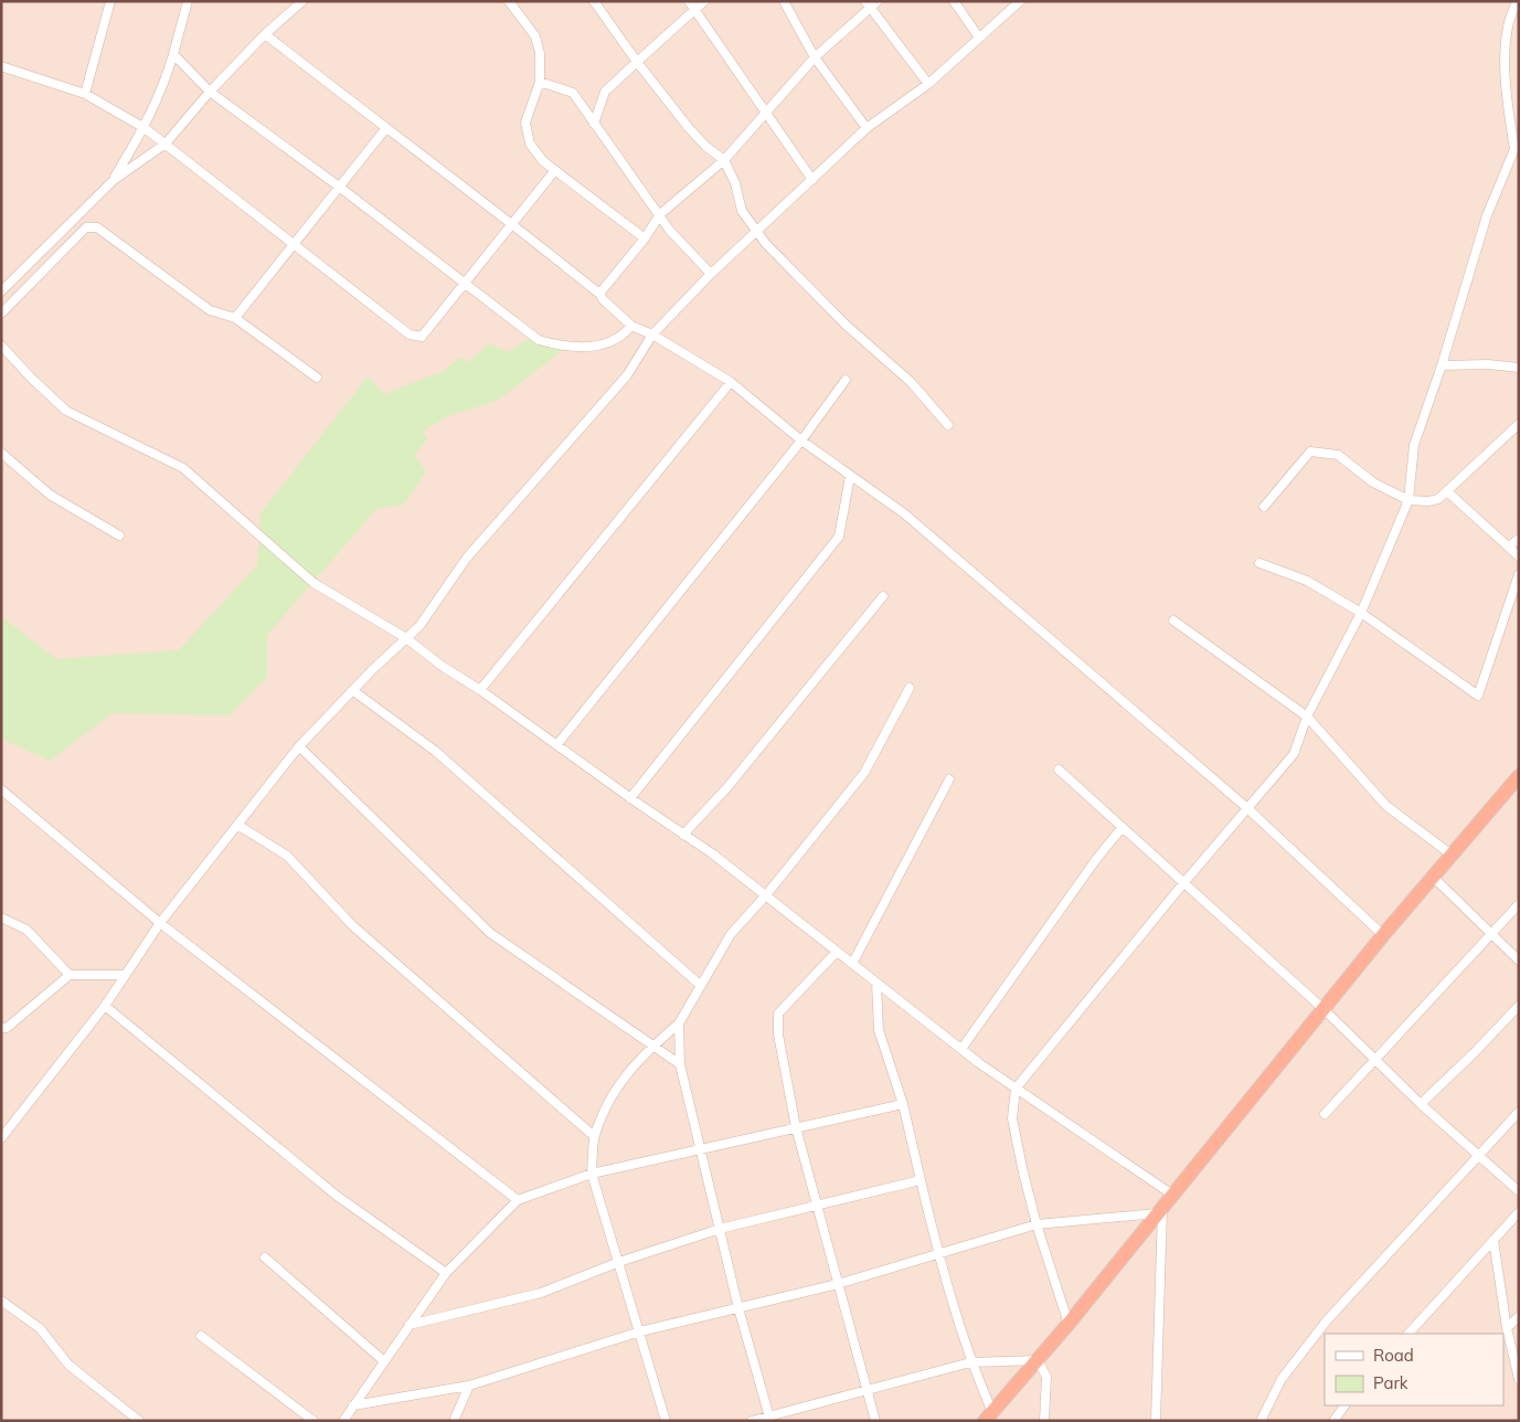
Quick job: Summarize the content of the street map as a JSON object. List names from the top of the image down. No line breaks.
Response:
{"legend":["Road","Park"]}
